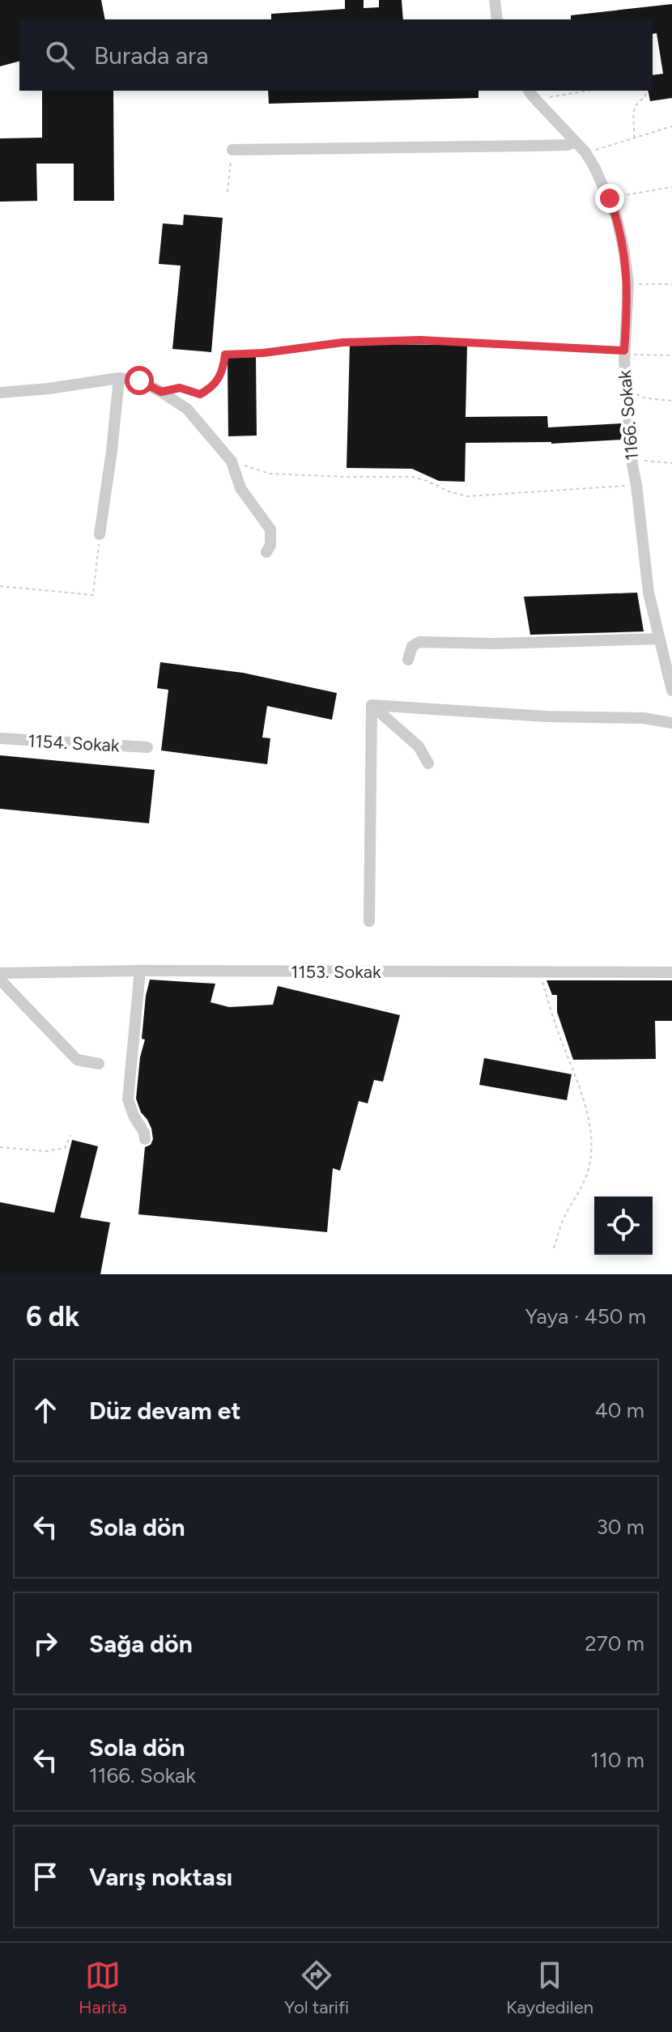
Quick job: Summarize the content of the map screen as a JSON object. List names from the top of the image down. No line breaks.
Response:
{"streets":{"street":["1166. Sokak","1154. Sokak","1153. Sokak"]},"page":{"search":"Burada ara","heading":["6 dk","Yaya · 450 m"],"list":[["Düz devam et","40 m"],["Sola dön","30 m"],["Sağa dön","270 m"],["Sola dön","1166. Sokak","110 m"],"Varış noktası"],"nav":["Harita","Yol tarifi","Kaydedilen"]}}
